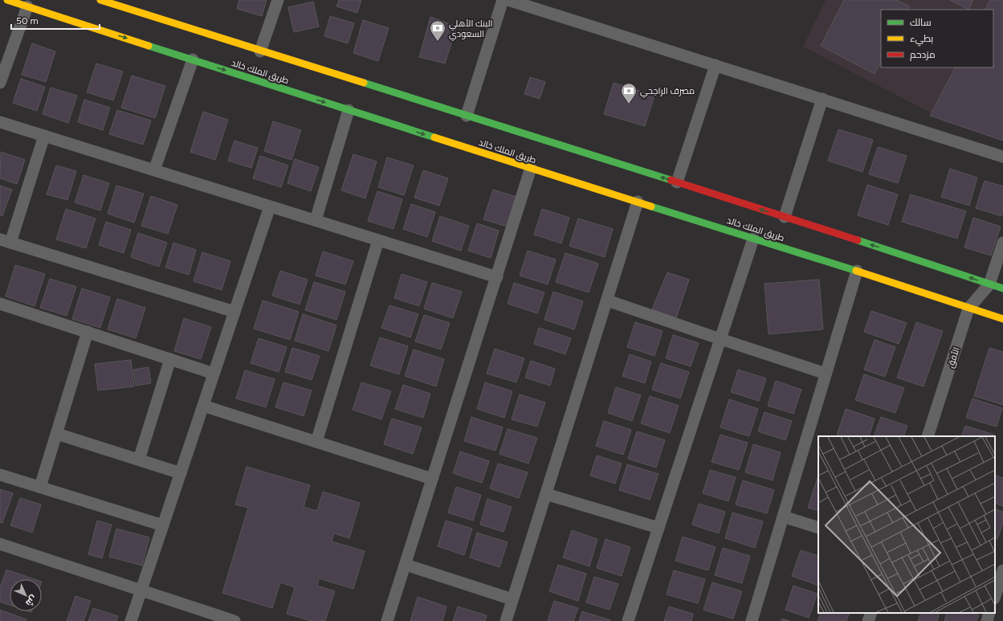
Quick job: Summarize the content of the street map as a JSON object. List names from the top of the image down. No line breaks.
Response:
{"streets":{"main road":["طريق الملك خالد"],"street":["الأفق"]},"crossings":[["طريق الملك خالد","الأفق"]],"places":{"bank":["البنك الأهلي السعودي","مصرف الراجحي"]},"legend":["سالك","بطيء","مزدحم"],"scale_bar":"50 m","north":"bottom right"}
